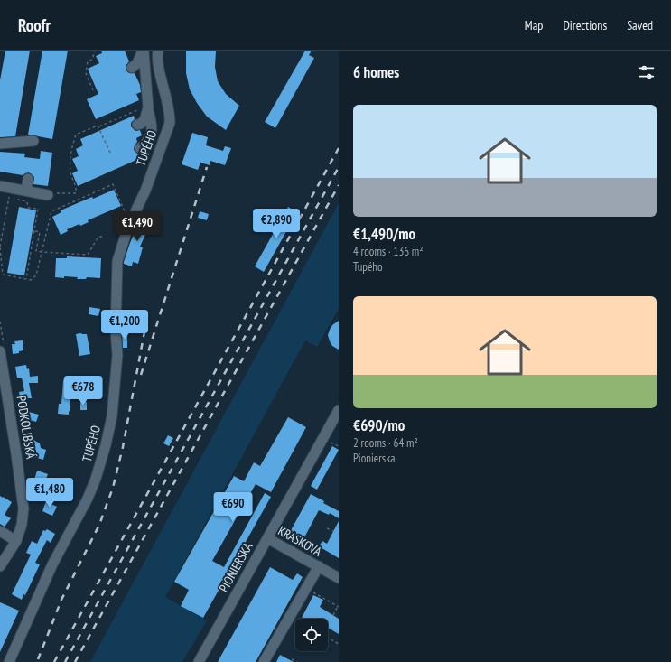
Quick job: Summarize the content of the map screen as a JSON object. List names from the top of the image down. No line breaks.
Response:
{"streets":{"street":["TUPÉHO","PODKOLIBSKÁ","KRASKOVA","PIONIERSKA"]},"crossings":[["KRASKOVA","PIONIERSKA"]],"page":{"header":"Roofr","nav":["Map","Directions","Saved"],"heading":"6 homes","list":[{"name":"€1,490/mo","note":"4 rooms · 136 m² · Tupého"},{"name":"€690/mo","note":"2 rooms · 64 m² · Pionierska"}],"price":["€2,890","€1,490","€1,200","€678","€1,480","€690"]}}
